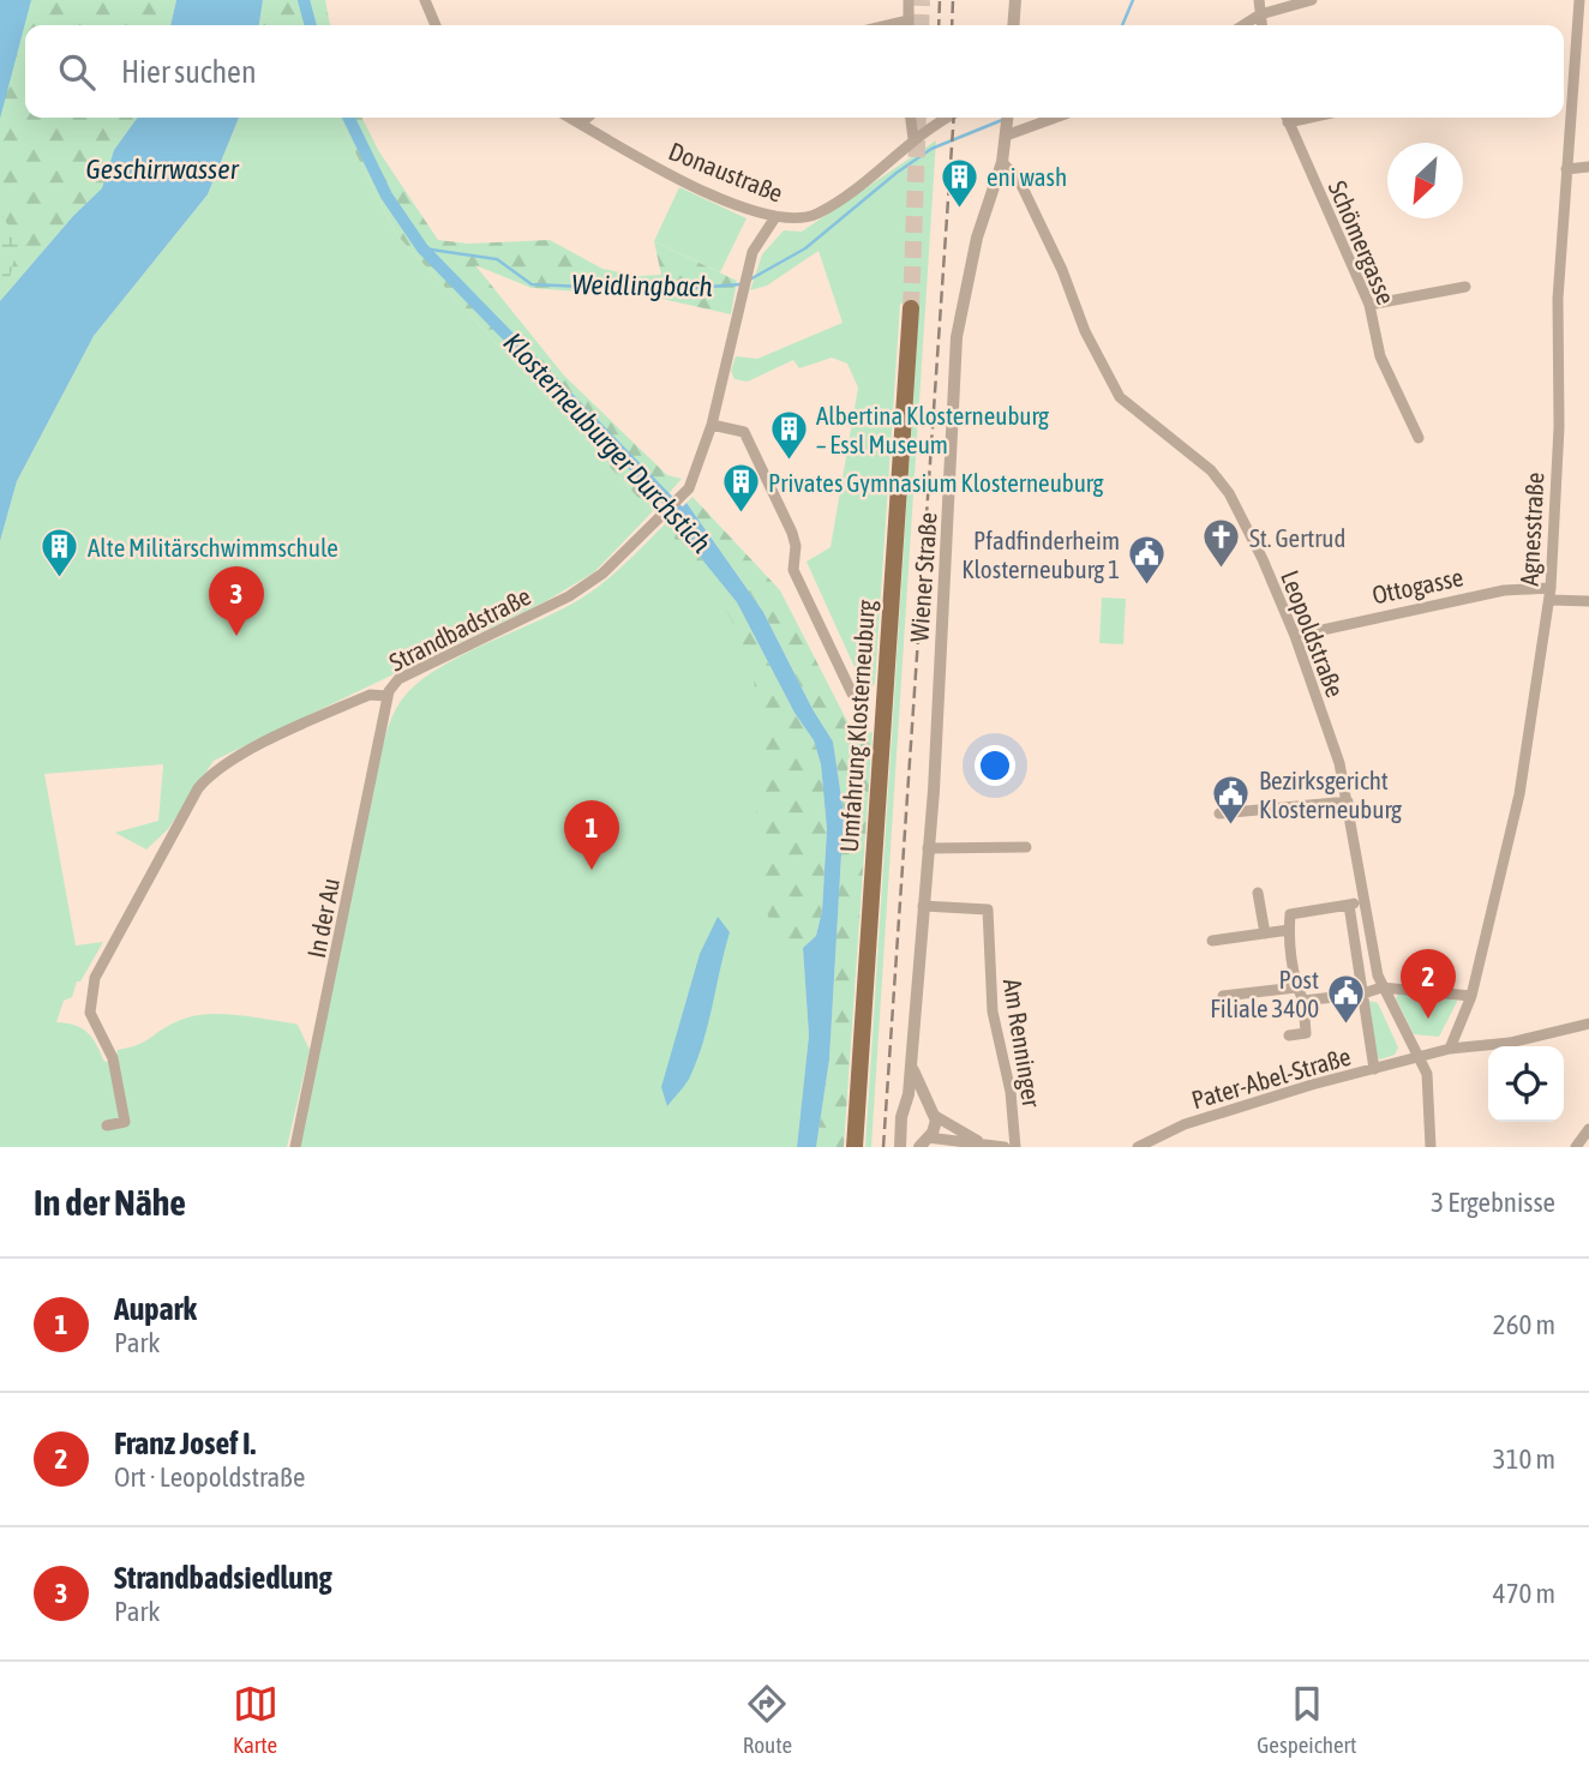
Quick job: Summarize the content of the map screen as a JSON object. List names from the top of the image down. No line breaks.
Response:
{"streets":{"main road":["Umfahrung Klosterneuburg"],"street":["Donaustraße","Schömergasse","Agnesstraße","Wiener Straße","Ottogasse","Strandbadstraße","Leopoldstraße","In der Au","Am Renninger","Pater-Abel-Straße"]},"crossings":[["Donaustraße","Strandbadstraße"],["Agnesstraße","Ottogasse"],["Agnesstraße","Pater-Abel-Straße"],["Wiener Straße","Leopoldstraße"],["Wiener Straße","Am Renninger"],["Ottogasse","Leopoldstraße"],["Strandbadstraße","In der Au"],["Leopoldstraße","Pater-Abel-Straße"]],"water":["Geschirrwasser","Weidlingbach","Klosterneuburger Durchstich"],"places":{"building":["eni wash","Albertina Klosterneuburg – Essl Museum","Privates Gymnasium Klosterneuburg","Alte Militärschwimmschule"],"church":["St. Gertrud"],"public building":["Pfadfinderheim Klosterneuburg 1","Bezirksgericht Klosterneuburg","Post Filiale 3400"]},"north":"bottom left","page":{"search":"Hier suchen","pins":["3","1","2"],"heading":["In der Nähe","3 Ergebnisse"],"list":[{"mark":"1","name":"Aupark","note":"Park","value":"260 m"},{"mark":"2","name":"Franz Josef I.","note":"Ort · Leopoldstraße","value":"310 m"},{"mark":"3","name":"Strandbadsiedlung","note":"Park","value":"470 m"}],"nav":["Karte","Route","Gespeichert"]}}
